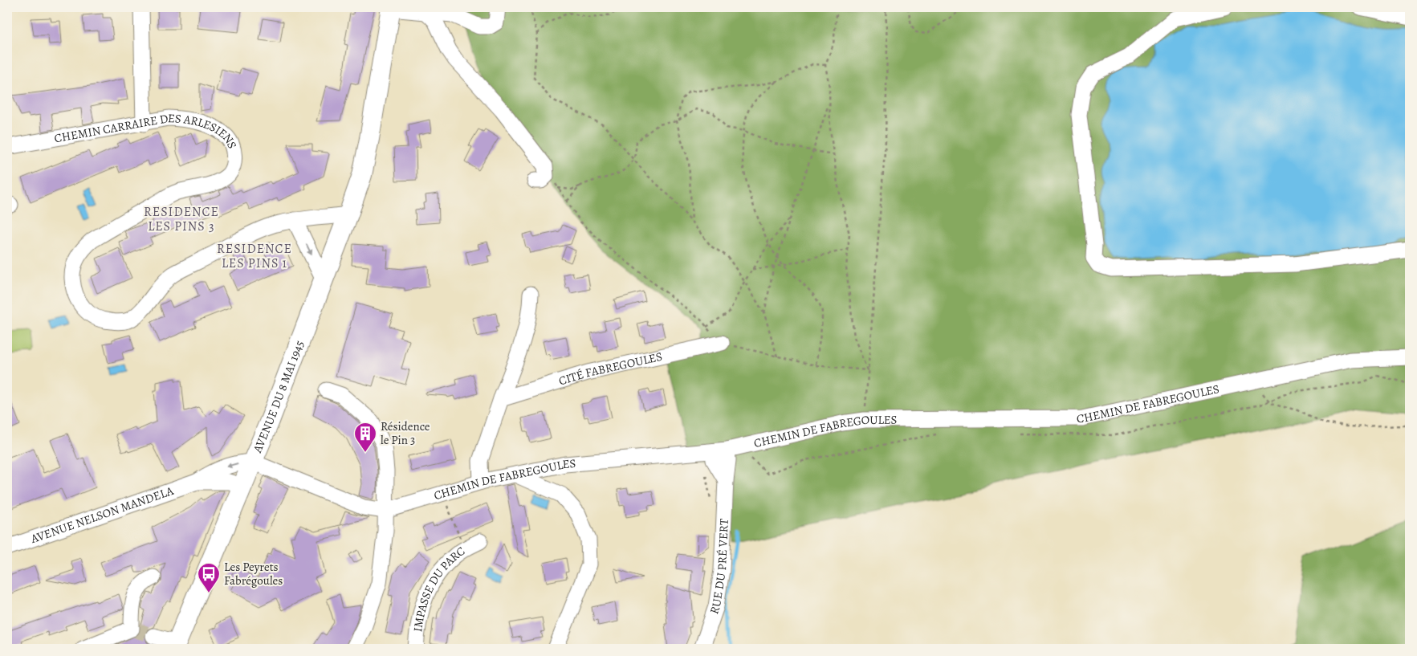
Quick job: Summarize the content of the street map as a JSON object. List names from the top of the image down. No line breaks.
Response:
{"streets":{"main road":["AVENUE DU 8 MAI 1945"],"street":["CHEMIN CARRAIRE DES ARLESIENS","CITÉ FABREGOULES","CHEMIN DE FABREGOULES","AVENUE NELSON MANDELA","RUE DU PRÉ VERT","IMPASSE DU PARC"]},"crossings":[["CHEMIN CARRAIRE DES ARLESIENS","AVENUE DU 8 MAI 1945"],["AVENUE DU 8 MAI 1945","CHEMIN DE FABREGOULES"],["AVENUE DU 8 MAI 1945","AVENUE NELSON MANDELA"],["CHEMIN DE FABREGOULES","AVENUE NELSON MANDELA"],["CHEMIN DE FABREGOULES","RUE DU PRÉ VERT"]],"districts":["RESIDENCE LES PINS 3","RESIDENCE LES PINS 1"],"places":{"building":["Résidence le Pin 3"],"bus stop":["Les Peyrets Fabrégoules"]}}
